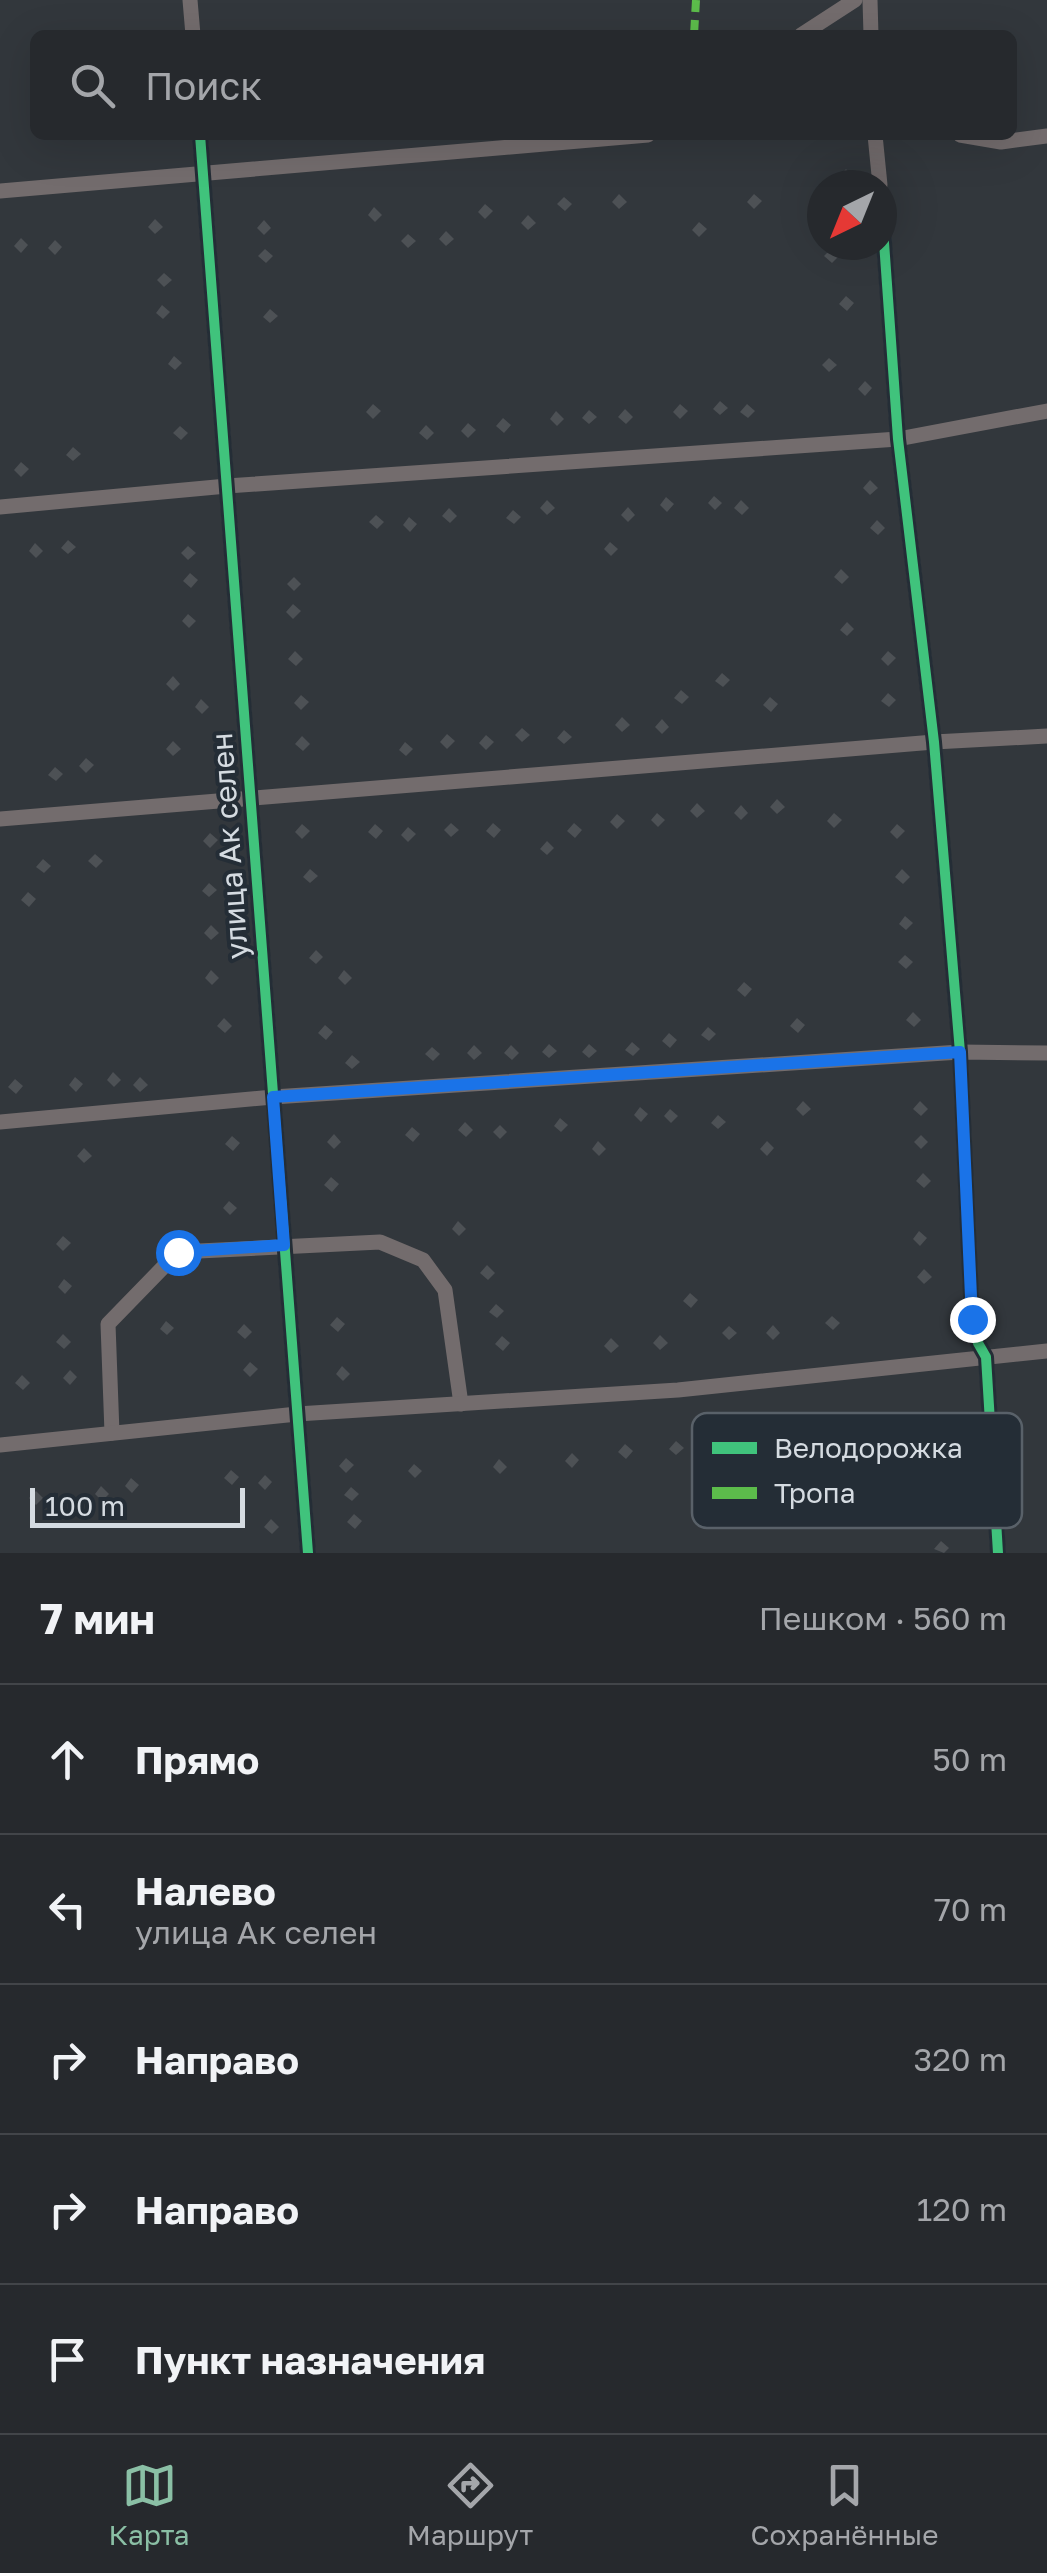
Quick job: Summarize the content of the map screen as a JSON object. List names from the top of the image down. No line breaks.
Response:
{"streets":{"street":["улица Ак селен"]},"legend":["Велодорожка","Тропа"],"scale_bar":"100 m","north":"bottom left","page":{"search":"Поиск","scale":"100 m","heading":["7 мин","Пешком · 560 m"],"list":[["Прямо","50 m"],["Налево","улица Ак селен","70 m"],["Направо","320 m"],["Направо","120 m"],"Пункт назначения"],"nav":["Карта","Маршрут","Сохранённые"]}}
